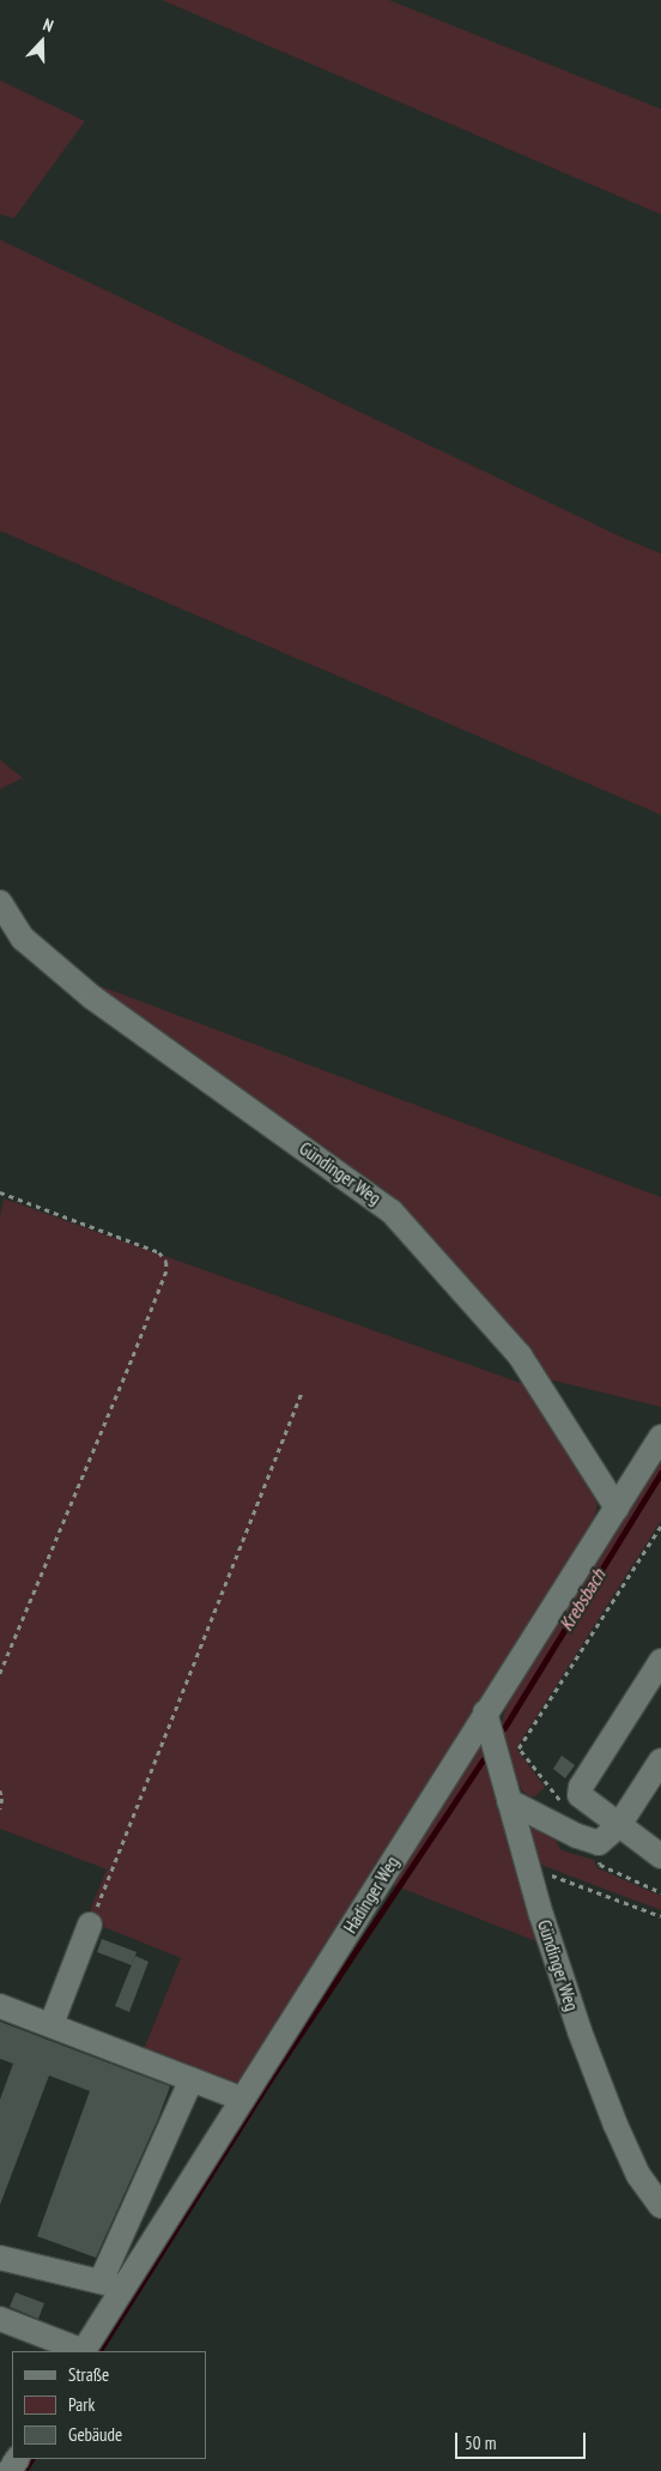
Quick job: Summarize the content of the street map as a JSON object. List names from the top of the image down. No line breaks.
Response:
{"streets":{"street":["Gündinger Weg","Hadinger Weg"]},"crossings":[["Gündinger Weg","Hadinger Weg"]],"water":["Krebsbach"],"legend":["Straße","Park","Gebäude"],"scale_bar":"50 m","north":"top"}
